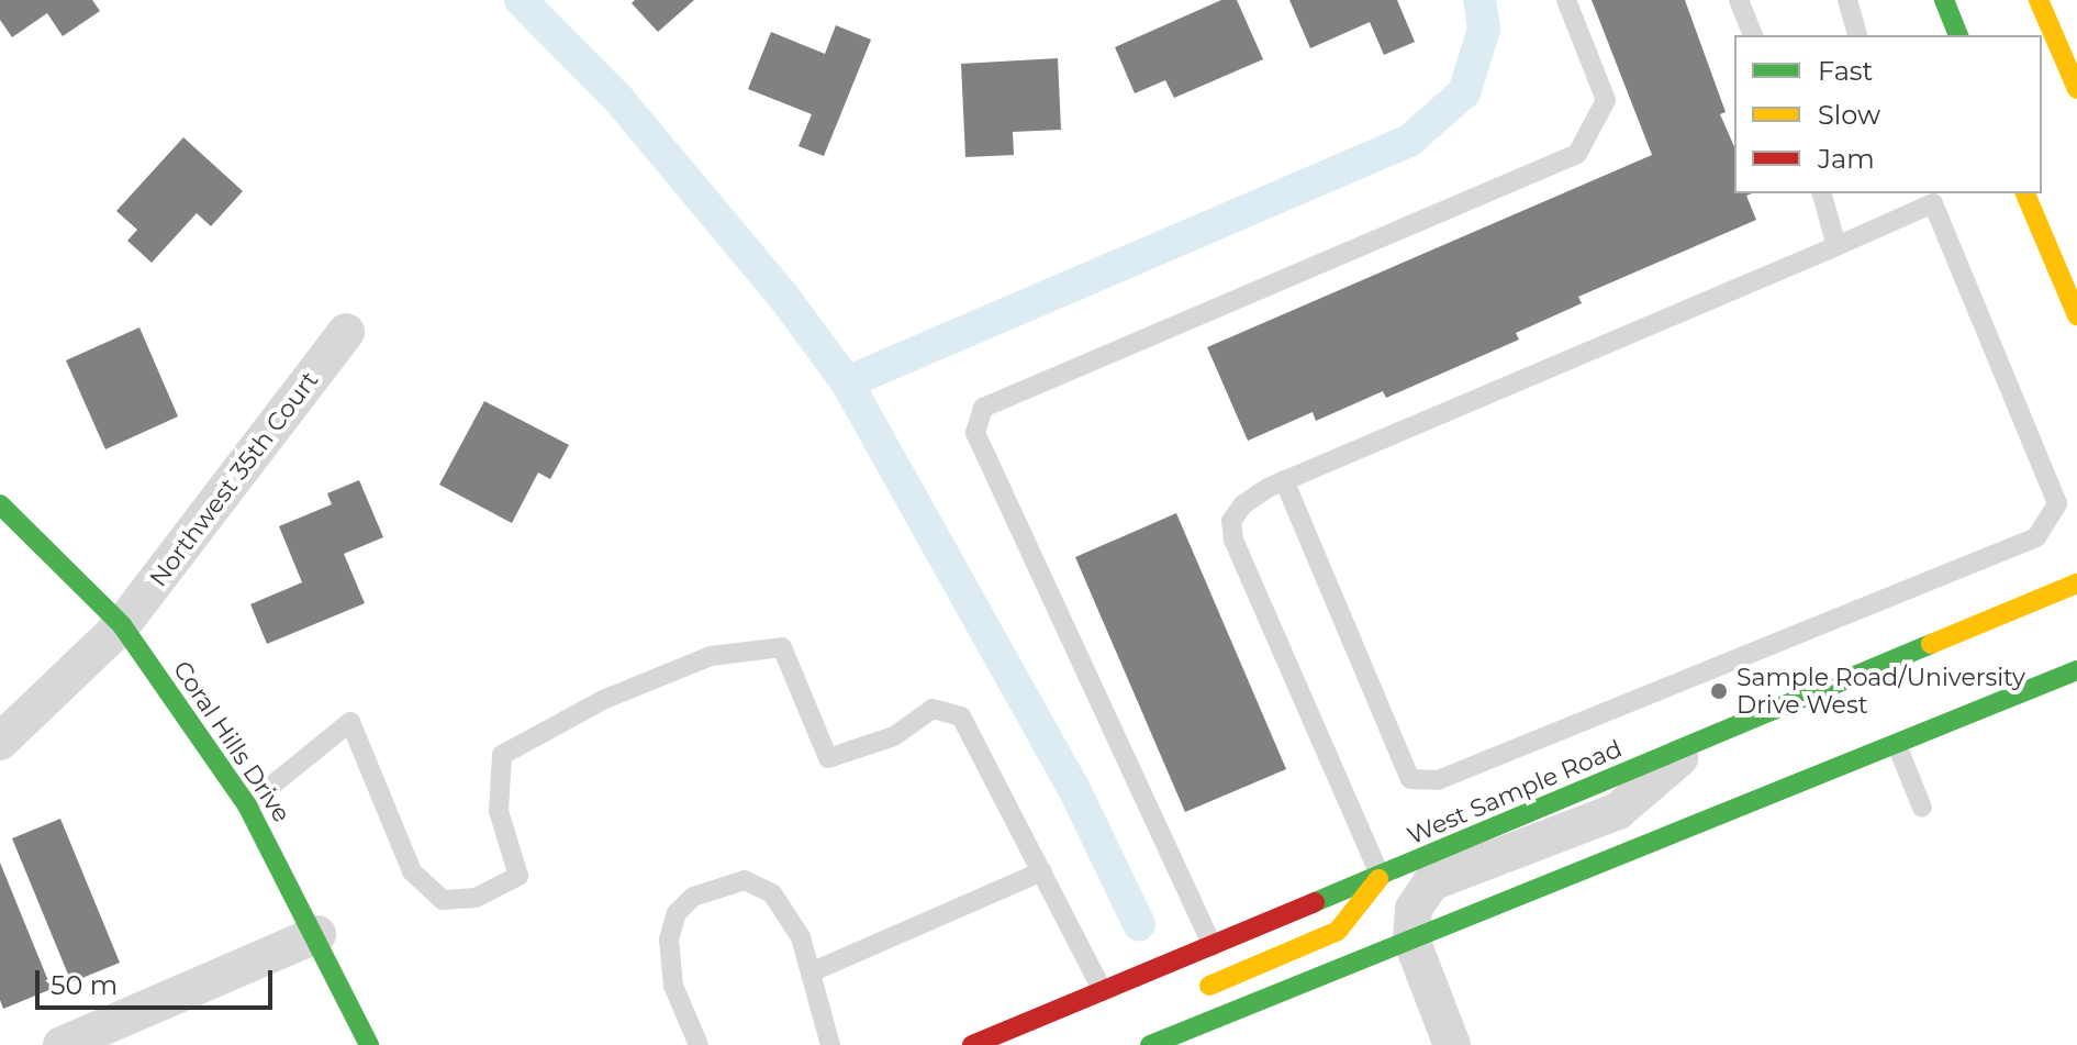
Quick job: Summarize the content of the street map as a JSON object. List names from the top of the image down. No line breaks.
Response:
{"streets":{"main road":["Coral Hills Drive","West Sample Road"],"street":["Northwest 35th Court"]},"crossings":[["Northwest 35th Court","Coral Hills Drive"]],"places":["Sample Road/University Drive West"],"legend":["Fast","Slow","Jam"],"scale_bar":"50 m"}
